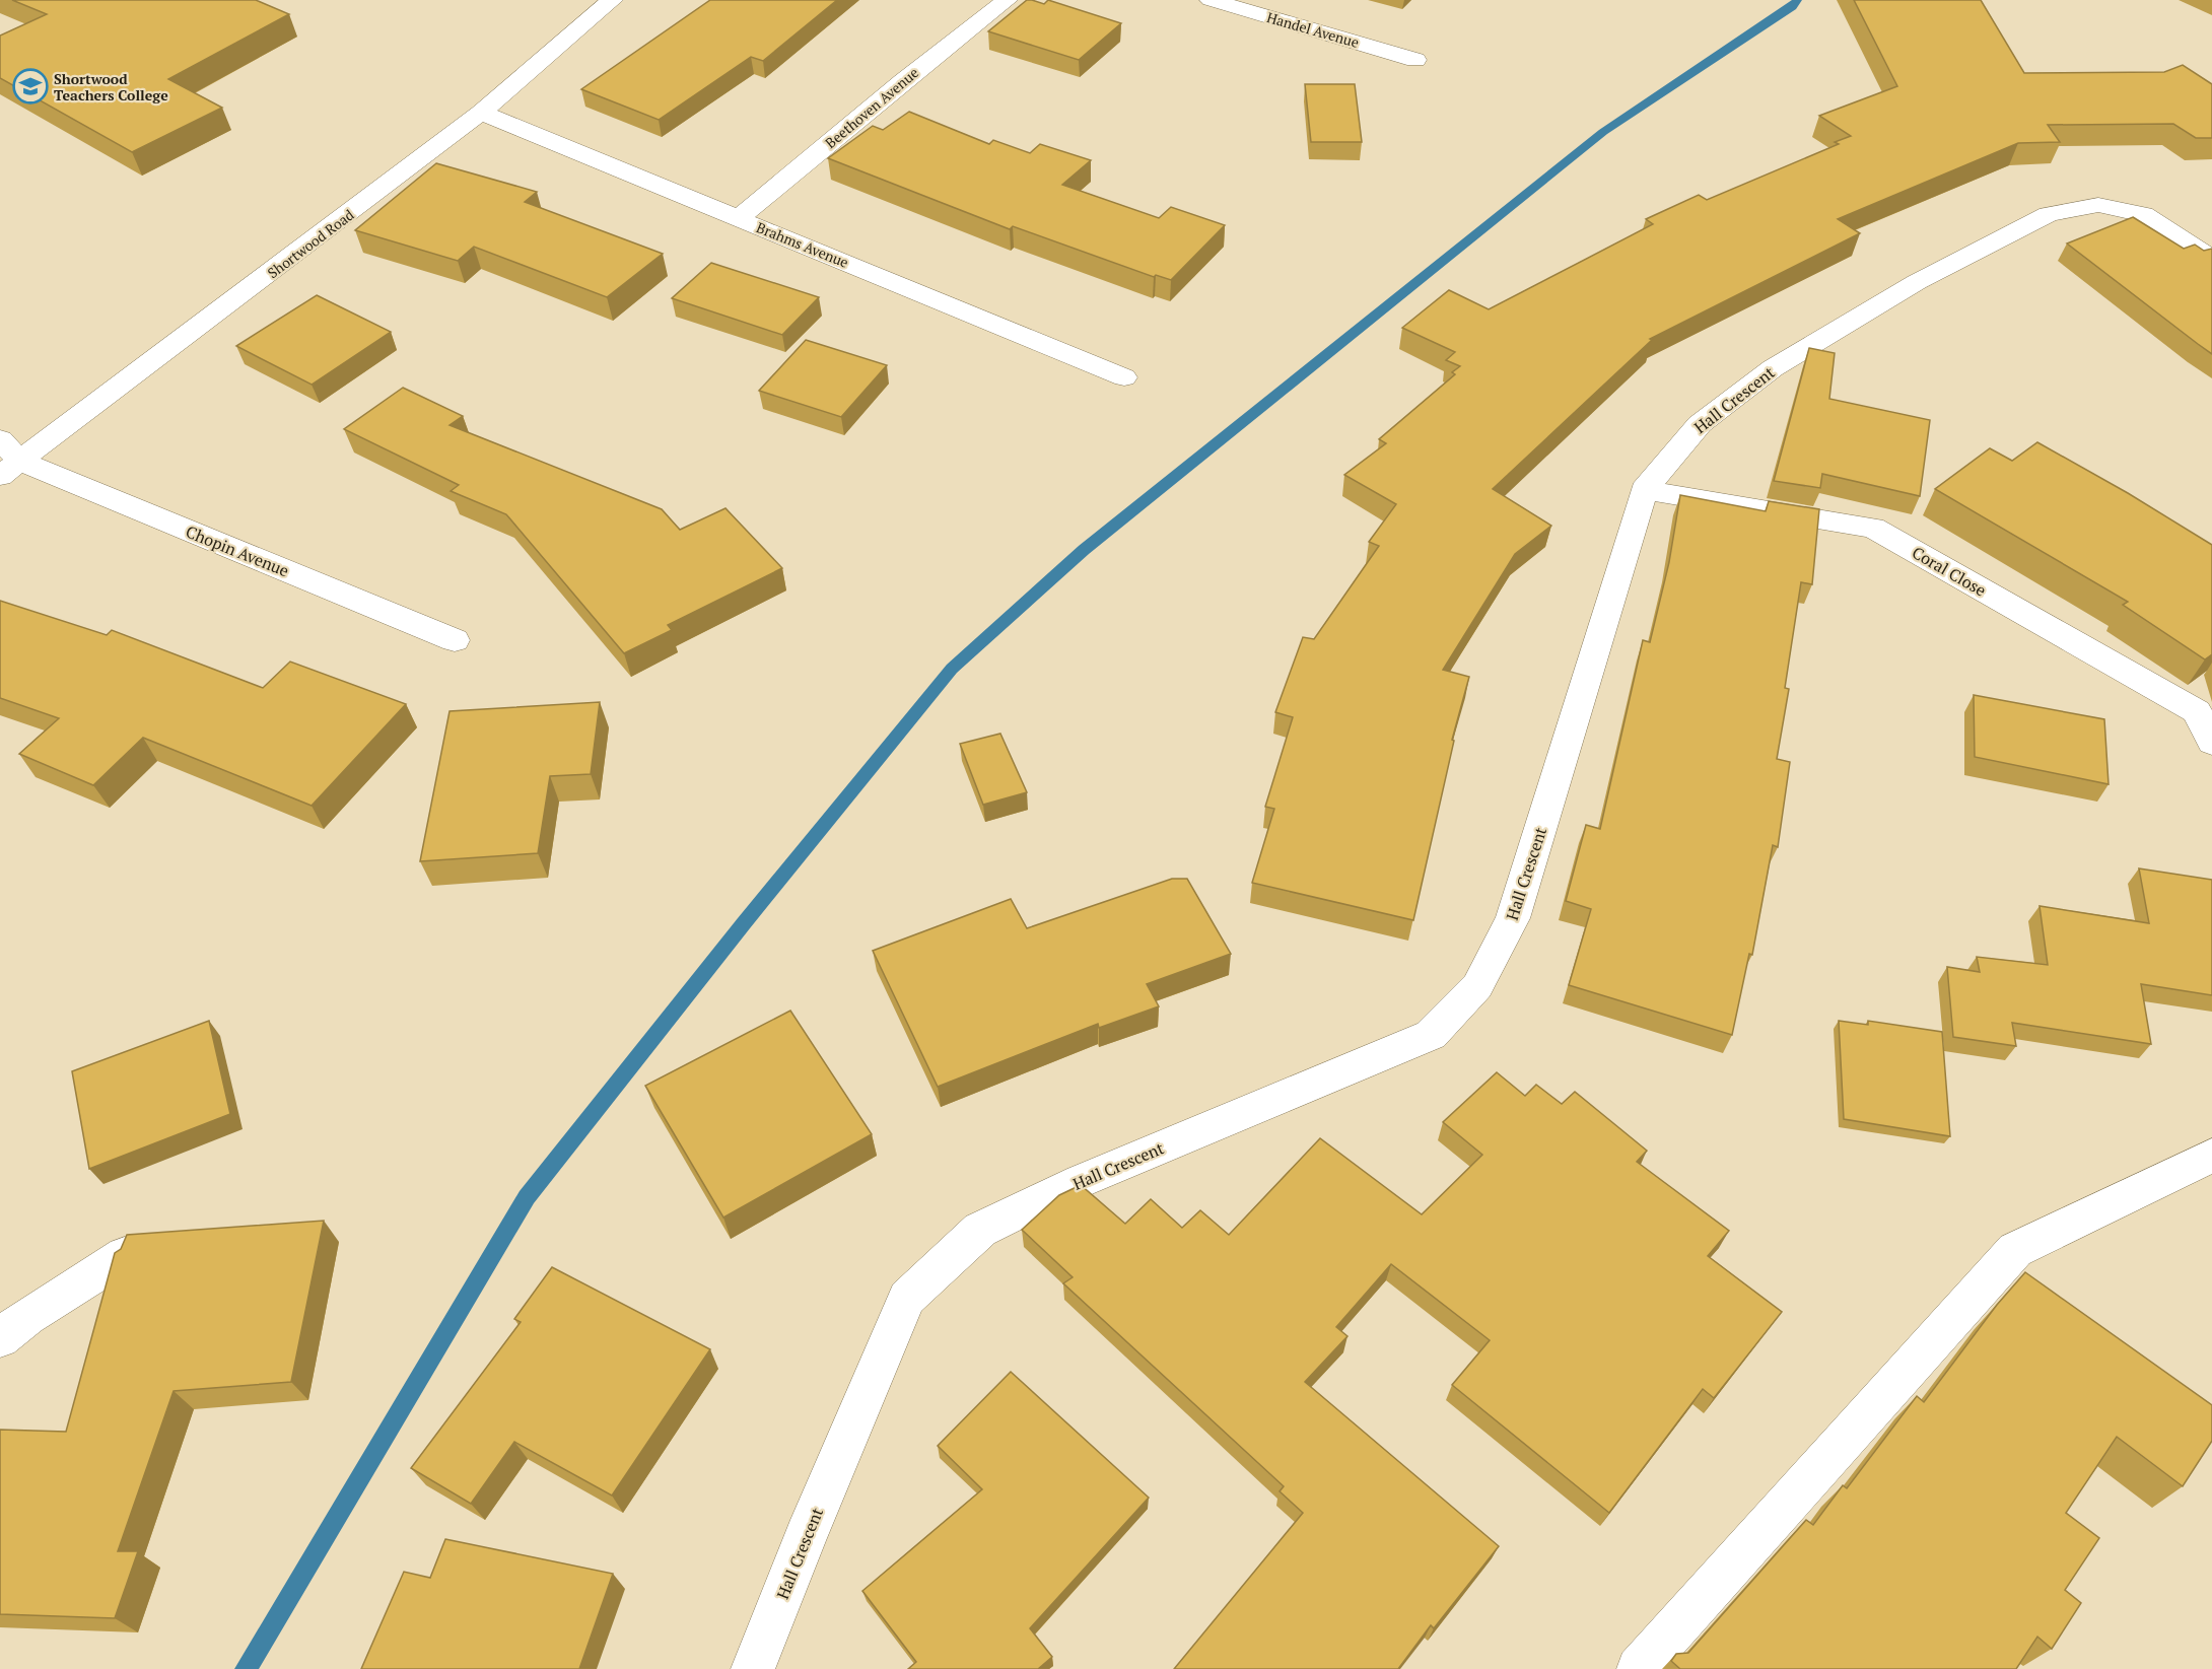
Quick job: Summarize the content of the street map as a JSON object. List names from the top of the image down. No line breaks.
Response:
{"streets":{"street":["Handel Avenue","Beethoven Avenue","Shortwood Road","Brahms Avenue","Hall Crescent","Chopin Avenue","Coral Close"]},"crossings":[["Beethoven Avenue","Brahms Avenue"],["Shortwood Road","Brahms Avenue"],["Shortwood Road","Chopin Avenue"],["Hall Crescent","Coral Close"]],"places":{"school or university":["Shortwood Teachers College"]}}
